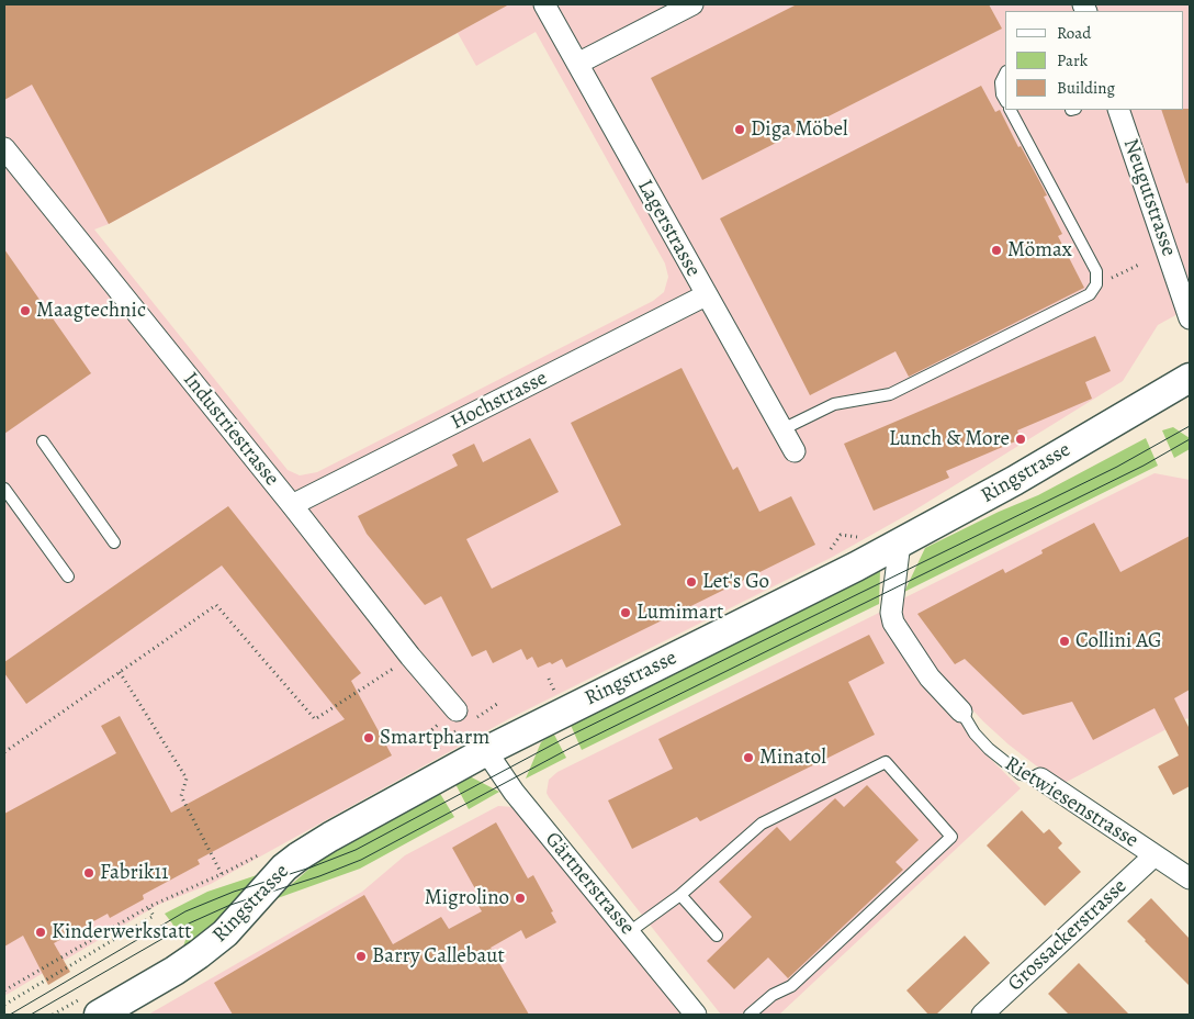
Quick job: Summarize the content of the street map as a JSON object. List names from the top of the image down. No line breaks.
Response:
{"streets":{"main road":["Ringstrasse"],"street":["Neugutstrasse","Lagerstrasse","Hochstrasse","Industriestrasse","Rietwiesenstrasse","Gärtnerstrasse","Grossackerstrasse"]},"crossings":[["Lagerstrasse","Hochstrasse"],["Hochstrasse","Industriestrasse"],["Ringstrasse","Rietwiesenstrasse"],["Ringstrasse","Gärtnerstrasse"],["Rietwiesenstrasse","Grossackerstrasse"]],"places":["Diga Möbel","Mömax","Maagtechnic","Lunch & More","Let's Go","Lumimart","Collini AG","Smartpharm","Minatol","Fabrik11","Migrolino","Kinderwerkstatt","Barry Callebaut"],"legend":["Road","Park","Building"]}
